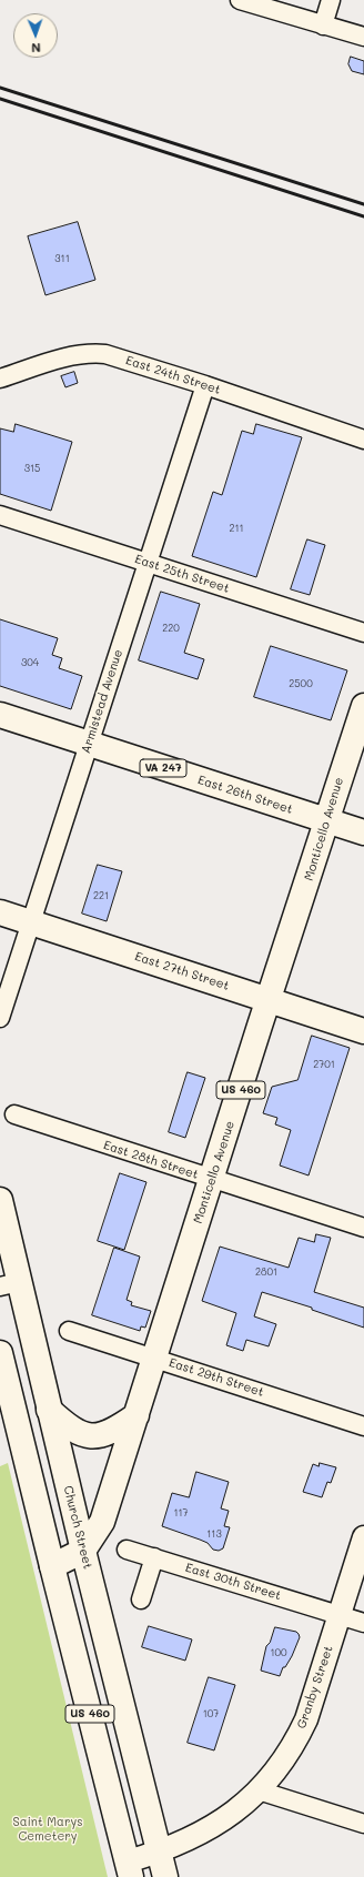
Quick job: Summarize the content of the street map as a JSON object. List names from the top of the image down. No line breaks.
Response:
{"streets":{"main road":["VA 247","East 26th Street","Monticello Avenue","East 27th Street","US 460","Church Street"],"street":["East 24th Street","East 25th Street","Armistead Avenue","East 28th Street","East 29th Street","East 30th Street","Granby Street"]},"crossings":[["East 24th Street","Armistead Avenue"],["East 25th Street","Armistead Avenue"],["Armistead Avenue","East 26th Street"],["Armistead Avenue","East 27th Street"],["East 26th Street","Monticello Avenue"],["Monticello Avenue","East 27th Street"],["Monticello Avenue","East 28th Street"],["Monticello Avenue","East 29th Street"],["Monticello Avenue","Church Street"],["US 460","Church Street"],["US 460","Granby Street"],["Church Street","Granby Street"],["East 30th Street","Granby Street"]],"parks":["Saint Marys Cemetery"],"house_numbers":["311","315","211","220","304","2500","221","2701","2801","117","113","100","107"],"north":"bottom"}
